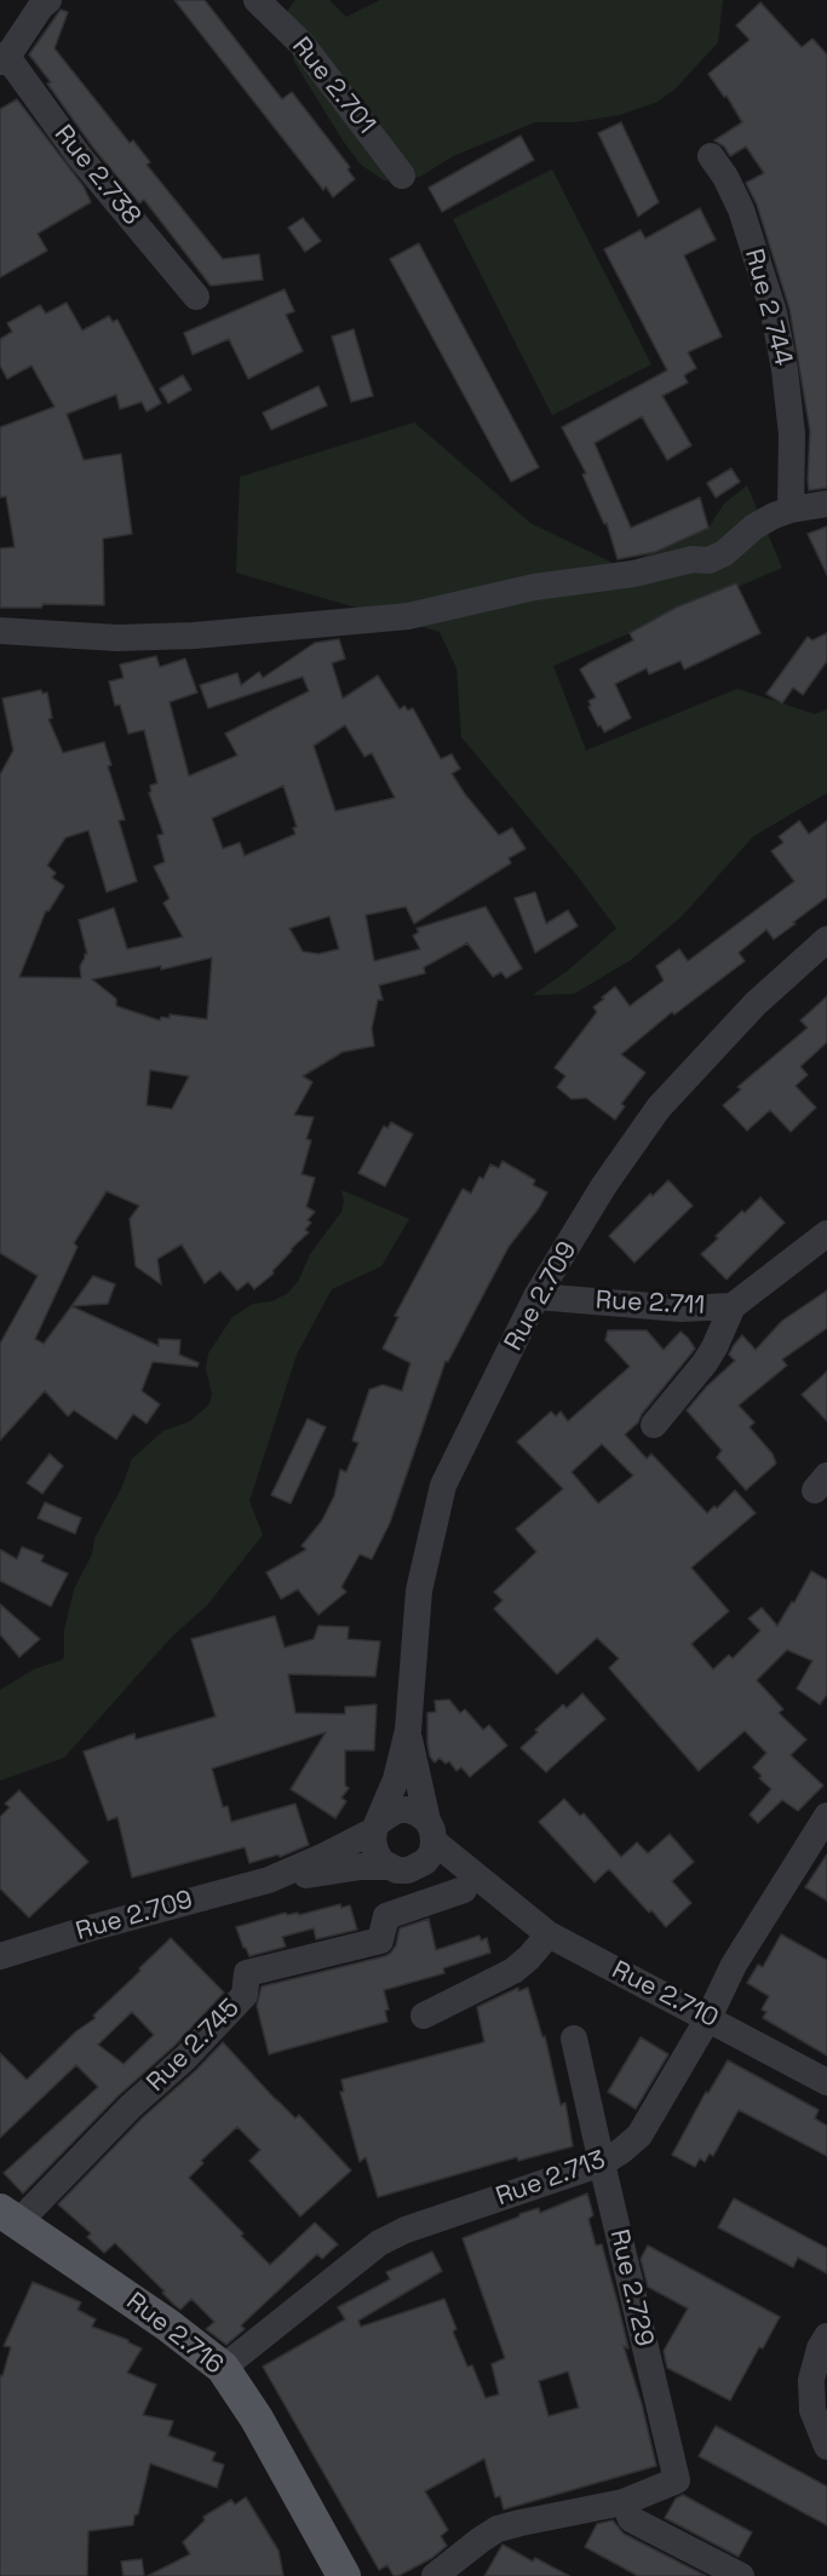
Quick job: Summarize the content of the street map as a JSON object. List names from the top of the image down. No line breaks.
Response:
{"streets":{"main road":["Rue 2.716"],"street":["Rue 2.701","Rue 2.738","Rue 2 744","Rue 2.709","Rue 2.711","Rue 2.710","Rue 2.745","Rue 2.713","Rue 2.729"]},"crossings":[["Rue 2.709","Rue 2.711"],["Rue 2.709","Rue 2.710"],["Rue 2.710","Rue 2.745"],["Rue 2.710","Rue 2.713"],["Rue 2.745","Rue 2.716"],["Rue 2.713","Rue 2.729"],["Rue 2.713","Rue 2.716"]]}
